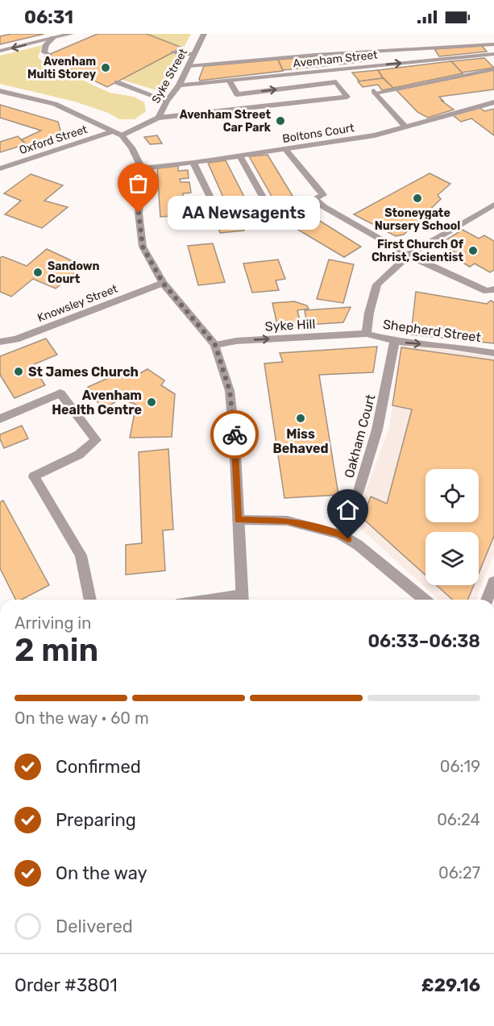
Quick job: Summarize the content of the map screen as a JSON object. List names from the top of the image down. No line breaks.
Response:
{"streets":{"street":["Avenham Street","Syke Street","Boltons Court","Oxford Street","Knowsley Street","Syke Hill","Shepherd Street","Oakham Court"]},"crossings":[["Avenham Street","Syke Street"],["Syke Hill","Shepherd Street"],["Shepherd Street","Oakham Court"]],"one_way":["Syke Hill"],"places":["Avenham Multi Storey","Avenham Street Car Park","Stoneygate Nursery School","AA Newsagents","First Church Of Christ, Scientist","Sandown Court","St James Church","Avenham Health Centre","Miss Behaved"],"page":{"status":"06:31","bubble":"AA Newsagents","heading":["2 min","Arriving in","06:33–06:38"],"panel":["Order #3801","£29.16"],"bar":"On the way · 60 m","list":[["Confirmed","06:19"],["Preparing","06:24"],["On the way","06:27"],"Delivered"]}}
